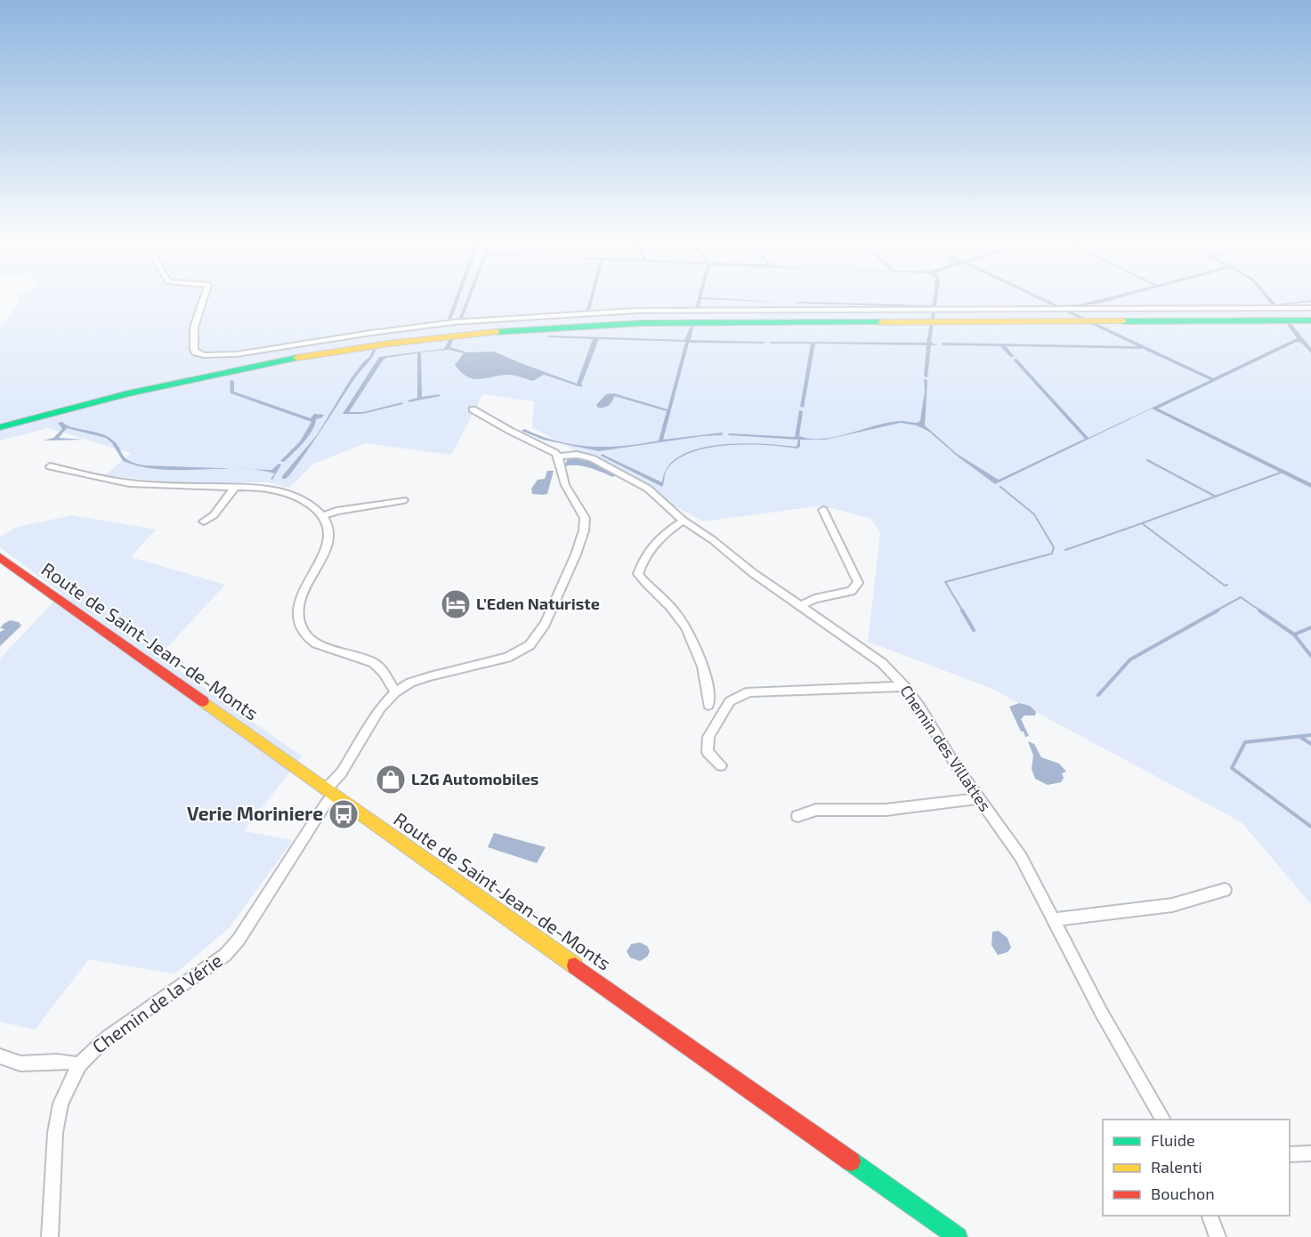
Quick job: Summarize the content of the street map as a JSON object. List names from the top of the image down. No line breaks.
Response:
{"streets":{"main road":["Route de Saint-Jean-de-Monts"],"street":["Chemin des Villattes","Chemin de la Vérie"]},"crossings":[["Route de Saint-Jean-de-Monts","Chemin de la Vérie"]],"places":{"hotel":["L'Eden Naturiste"],"shop":["L2G Automobiles"],"bus stop":["Verie Moriniere"]},"legend":["Fluide","Ralenti","Bouchon"]}
